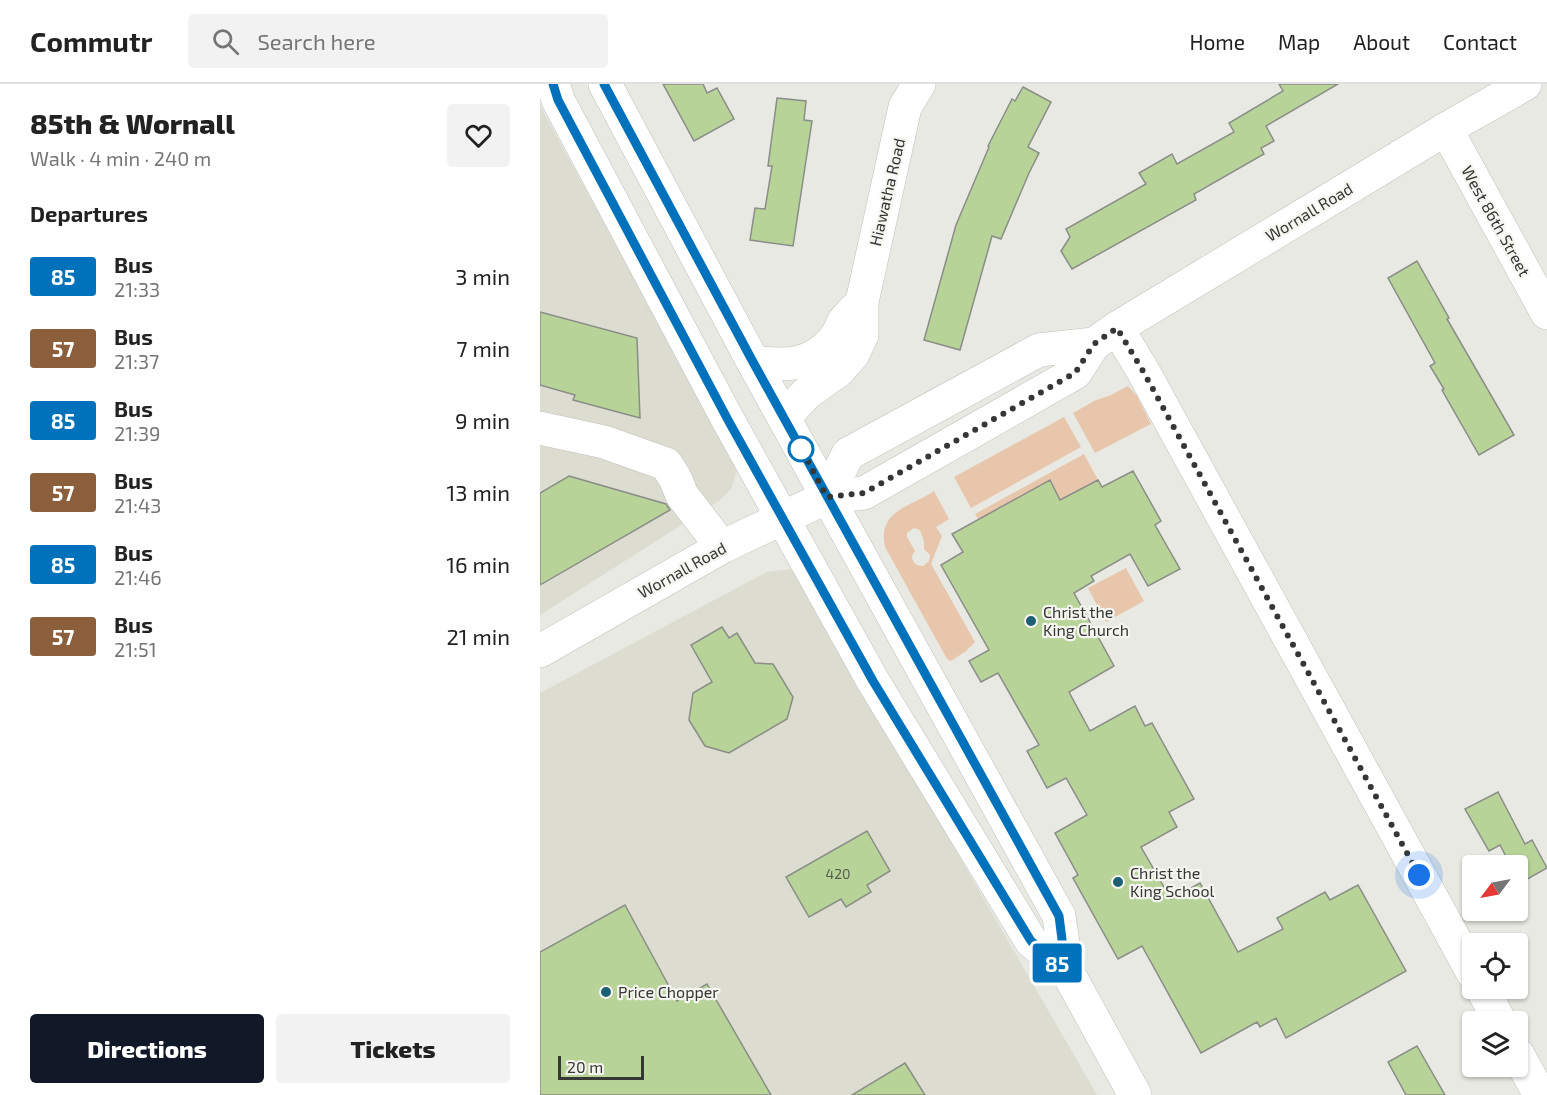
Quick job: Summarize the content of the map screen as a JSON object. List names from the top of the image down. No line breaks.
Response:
{"streets":{"main road":["Hiawatha Road","Wornall Road","West 86th Street"]},"crossings":[["Wornall Road","West 86th Street"]],"places":["Christ the King Church","Christ the King School","Price Chopper"],"lines":["bus line 85"],"house_numbers":["420"],"scale_bar":"20 m","north":"bottom left","page":{"header":"Commutr","search":"Search here","nav":["Home","Map","About","Contact"],"heading":[["85th & Wornall","Walk · 4 min · 240 m"],"Departures"],"on_map":"85","list":[{"mark":"85","name":"Bus","note":"21:33","value":"3 min"},{"mark":"57","name":"Bus","note":"21:37","value":"7 min"},{"mark":"85","name":"Bus","note":"21:39","value":"9 min"},{"mark":"57","name":"Bus","note":"21:43","value":"13 min"},{"mark":"85","name":"Bus","note":"21:46","value":"16 min"},{"mark":"57","name":"Bus","note":"21:51","value":"21 min"}],"buttons":["Directions","Tickets"],"scale":"20 m"}}
